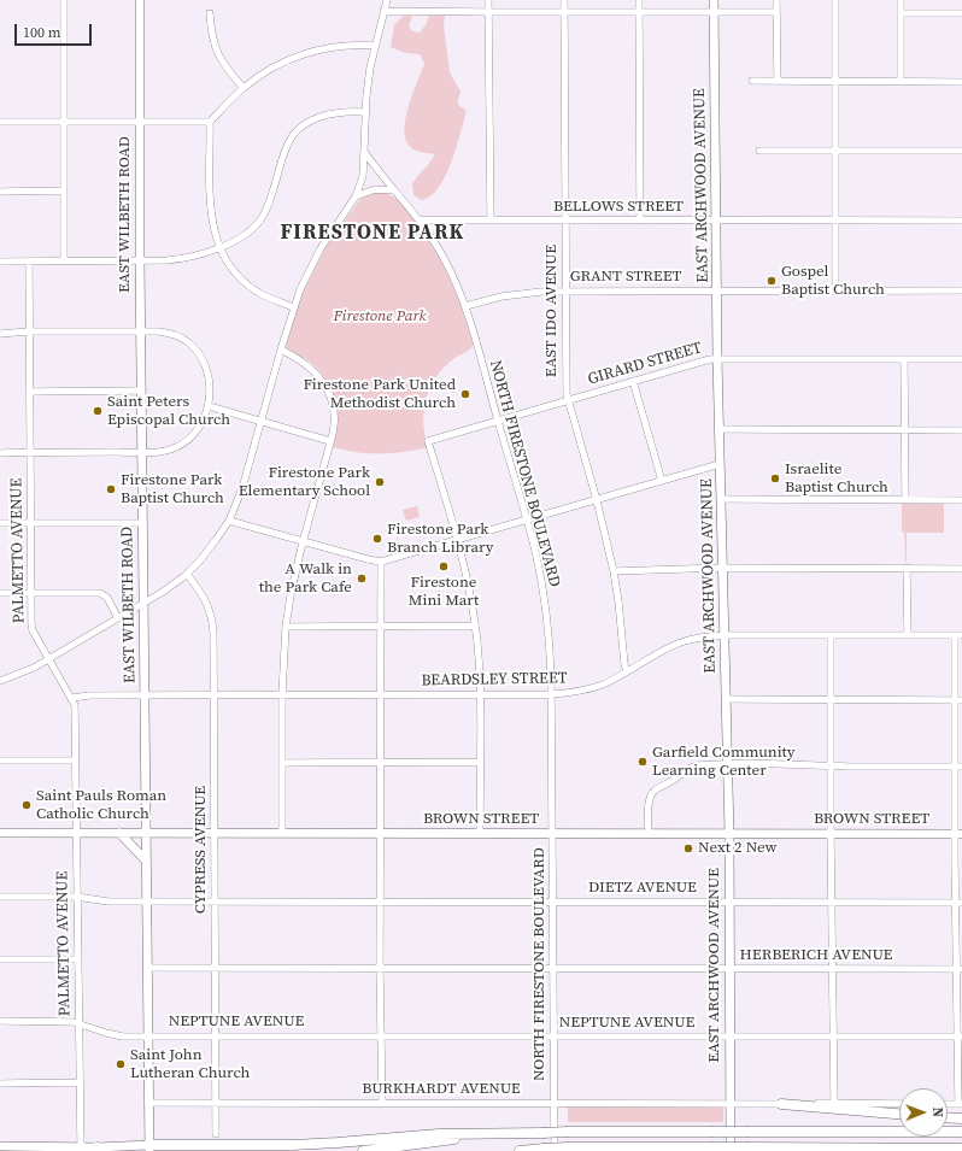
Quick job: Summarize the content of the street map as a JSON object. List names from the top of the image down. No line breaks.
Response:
{"streets":{"main road":["EAST ARCHWOOD AVENUE","EAST WILBETH ROAD","BROWN STREET"],"street":["BELLOWS STREET","GRANT STREET","EAST IDO AVENUE","GIRARD STREET","NORTH FIRESTONE BOULEVARD","PALMETTO AVENUE","BEARDSLEY STREET","CYPRESS AVENUE","DIETZ AVENUE","HERBERICH AVENUE","NEPTUNE AVENUE","BURKHARDT AVENUE"]},"crossings":[["EAST ARCHWOOD AVENUE","BELLOWS STREET"],["EAST ARCHWOOD AVENUE","GRANT STREET"],["EAST ARCHWOOD AVENUE","GIRARD STREET"],["EAST ARCHWOOD AVENUE","BEARDSLEY STREET"],["EAST ARCHWOOD AVENUE","BROWN STREET"],["EAST ARCHWOOD AVENUE","DIETZ AVENUE"],["EAST ARCHWOOD AVENUE","HERBERICH AVENUE"],["EAST ARCHWOOD AVENUE","NEPTUNE AVENUE"],["EAST ARCHWOOD AVENUE","BURKHARDT AVENUE"],["BELLOWS STREET","EAST IDO AVENUE"],["BELLOWS STREET","NORTH FIRESTONE BOULEVARD"],["EAST WILBETH ROAD","BEARDSLEY STREET"],["EAST WILBETH ROAD","BROWN STREET"],["EAST WILBETH ROAD","DIETZ AVENUE"],["EAST WILBETH ROAD","HERBERICH AVENUE"],["EAST WILBETH ROAD","NEPTUNE AVENUE"],["EAST WILBETH ROAD","BURKHARDT AVENUE"],["GRANT STREET","EAST IDO AVENUE"],["GRANT STREET","NORTH FIRESTONE BOULEVARD"],["EAST IDO AVENUE","GIRARD STREET"],["EAST IDO AVENUE","BEARDSLEY STREET"],["GIRARD STREET","NORTH FIRESTONE BOULEVARD"],["NORTH FIRESTONE BOULEVARD","BEARDSLEY STREET"],["NORTH FIRESTONE BOULEVARD","BROWN STREET"],["NORTH FIRESTONE BOULEVARD","DIETZ AVENUE"],["NORTH FIRESTONE BOULEVARD","HERBERICH AVENUE"],["NORTH FIRESTONE BOULEVARD","NEPTUNE AVENUE"],["NORTH FIRESTONE BOULEVARD","BURKHARDT AVENUE"],["PALMETTO AVENUE","BEARDSLEY STREET"],["PALMETTO AVENUE","BROWN STREET"],["PALMETTO AVENUE","DIETZ AVENUE"],["PALMETTO AVENUE","NEPTUNE AVENUE"],["BEARDSLEY STREET","CYPRESS AVENUE"],["BROWN STREET","CYPRESS AVENUE"],["CYPRESS AVENUE","DIETZ AVENUE"],["CYPRESS AVENUE","HERBERICH AVENUE"],["CYPRESS AVENUE","NEPTUNE AVENUE"],["CYPRESS AVENUE","BURKHARDT AVENUE"]],"districts":["FIRESTONE PARK"],"parks":["Firestone Park"],"places":["Gospel Baptist Church","Firestone Park United Methodist Church","Saint Peters Episcopal Church","Israelite Baptist Church","Firestone Park Elementary School","Firestone Park Baptist Church","Firestone Park Branch Library","Firestone Mini Mart","A Walk in the Park Cafe","Garfield Community Learning Center","Saint Pauls Roman Catholic Church","Next 2 New","Saint John Lutheran Church"],"scale_bar":"100 m","north":"right"}
